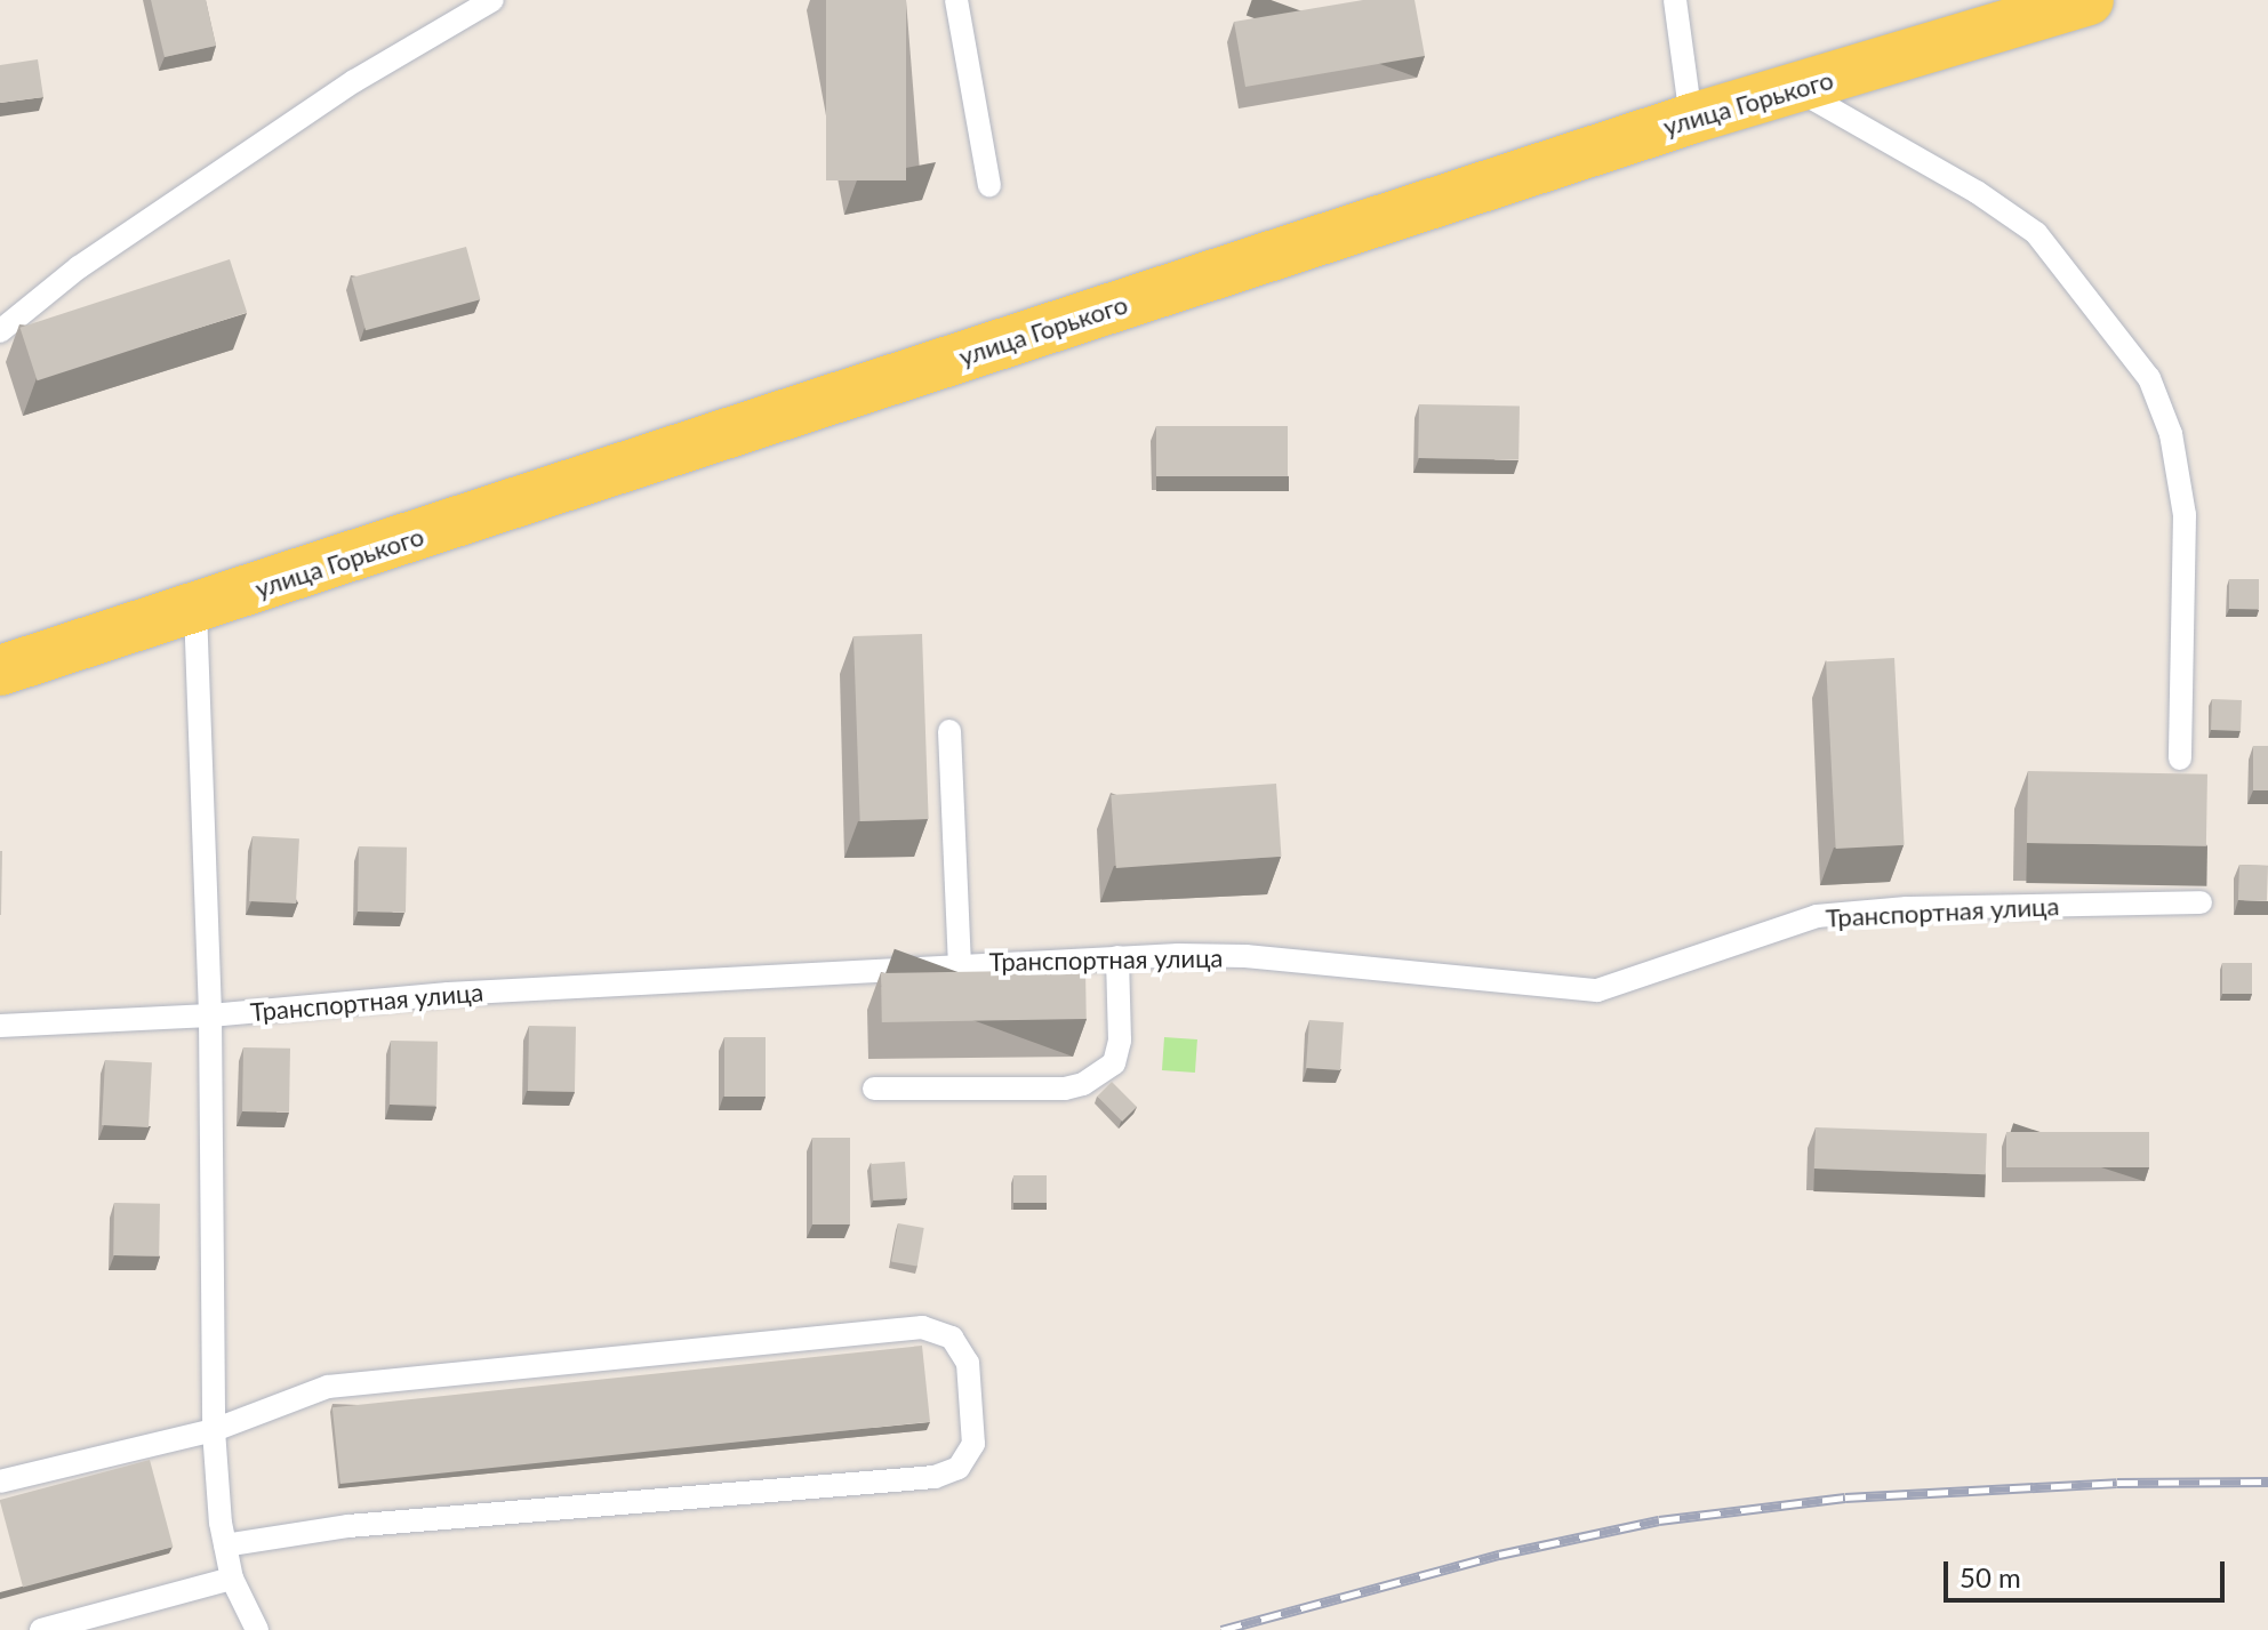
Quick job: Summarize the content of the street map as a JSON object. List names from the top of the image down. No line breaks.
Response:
{"streets":{"main road":["улица Горького"],"lane":["Транспортная улица"]},"scale_bar":"50 m"}
